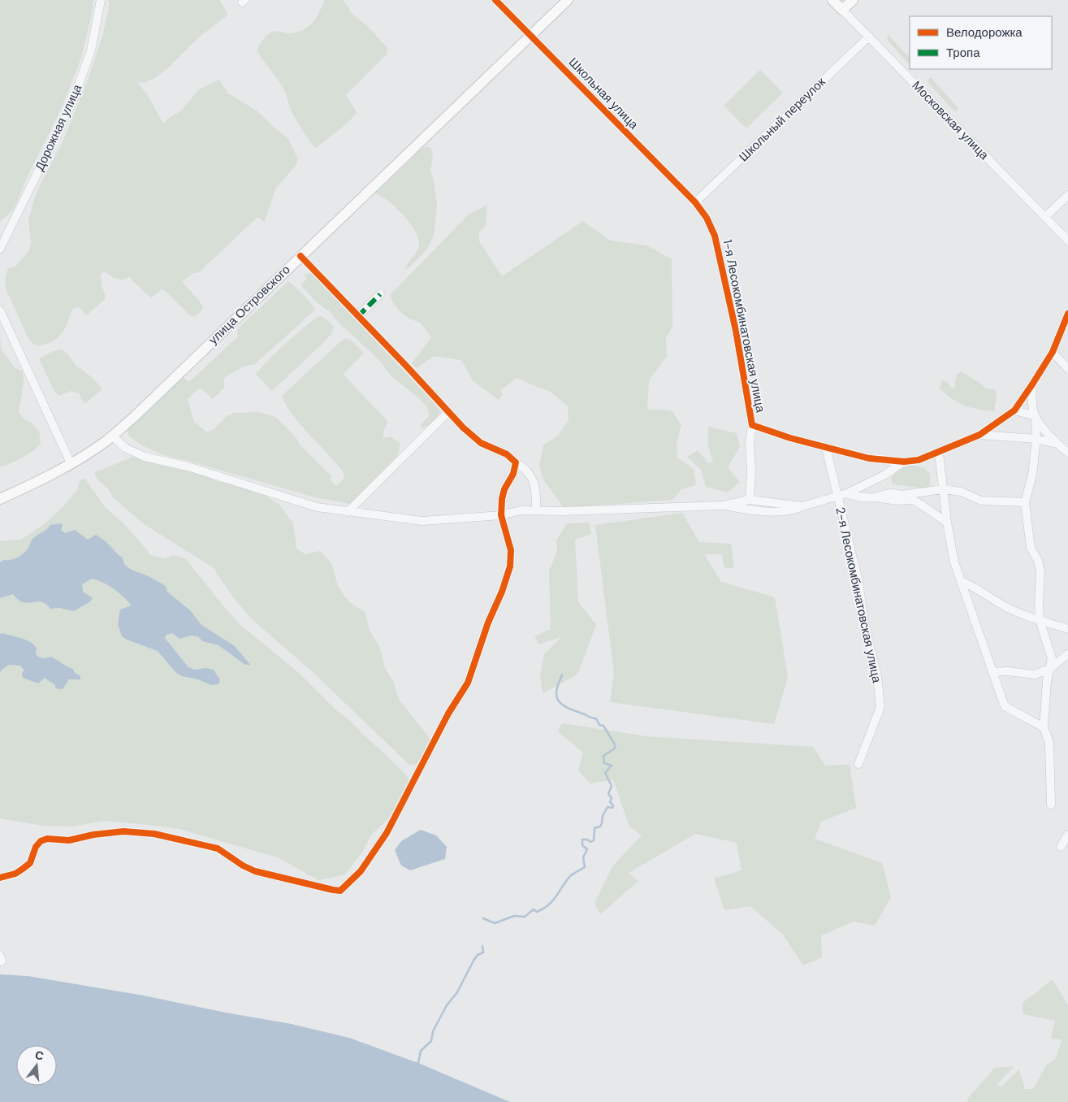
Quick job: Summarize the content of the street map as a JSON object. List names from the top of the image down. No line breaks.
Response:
{"streets":{"main road":["Московская улица","улица Островского"],"street":["Школьная улица","Школьный переулок","Дорожная улица","1-я Лесокомбинатовская улица","2-я Лесокомбинатовская улица"]},"crossings":[["Школьная улица","Школьный переулок"],["Школьная улица","улица Островского"],["Школьная улица","1-я Лесокомбинатовская улица"],["Школьный переулок","Московская улица"],["Школьный переулок","1-я Лесокомбинатовская улица"],["1-я Лесокомбинатовская улица","2-я Лесокомбинатовская улица"]],"legend":["Велодорожка","Тропа"],"north":"top"}
